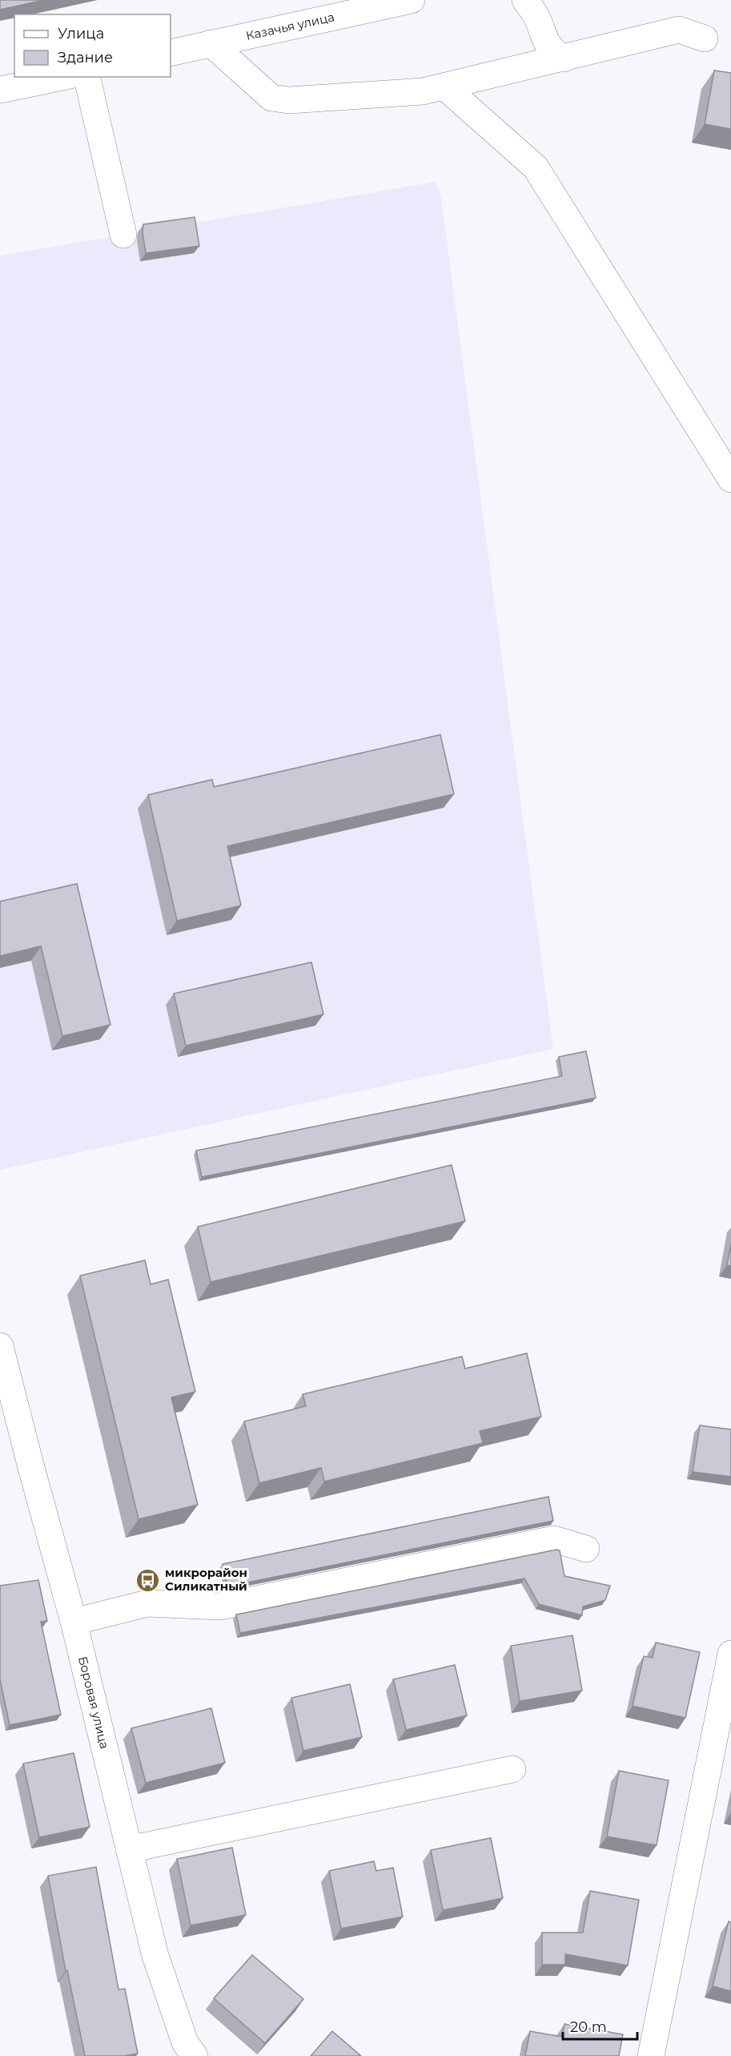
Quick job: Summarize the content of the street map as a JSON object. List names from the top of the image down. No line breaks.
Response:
{"streets":{"street":["Казачья улица","Боровая улица"]},"places":{"bus stop":["микрорайон Силикатный"]},"legend":["Улица","Здание"],"scale_bar":"20 m"}
